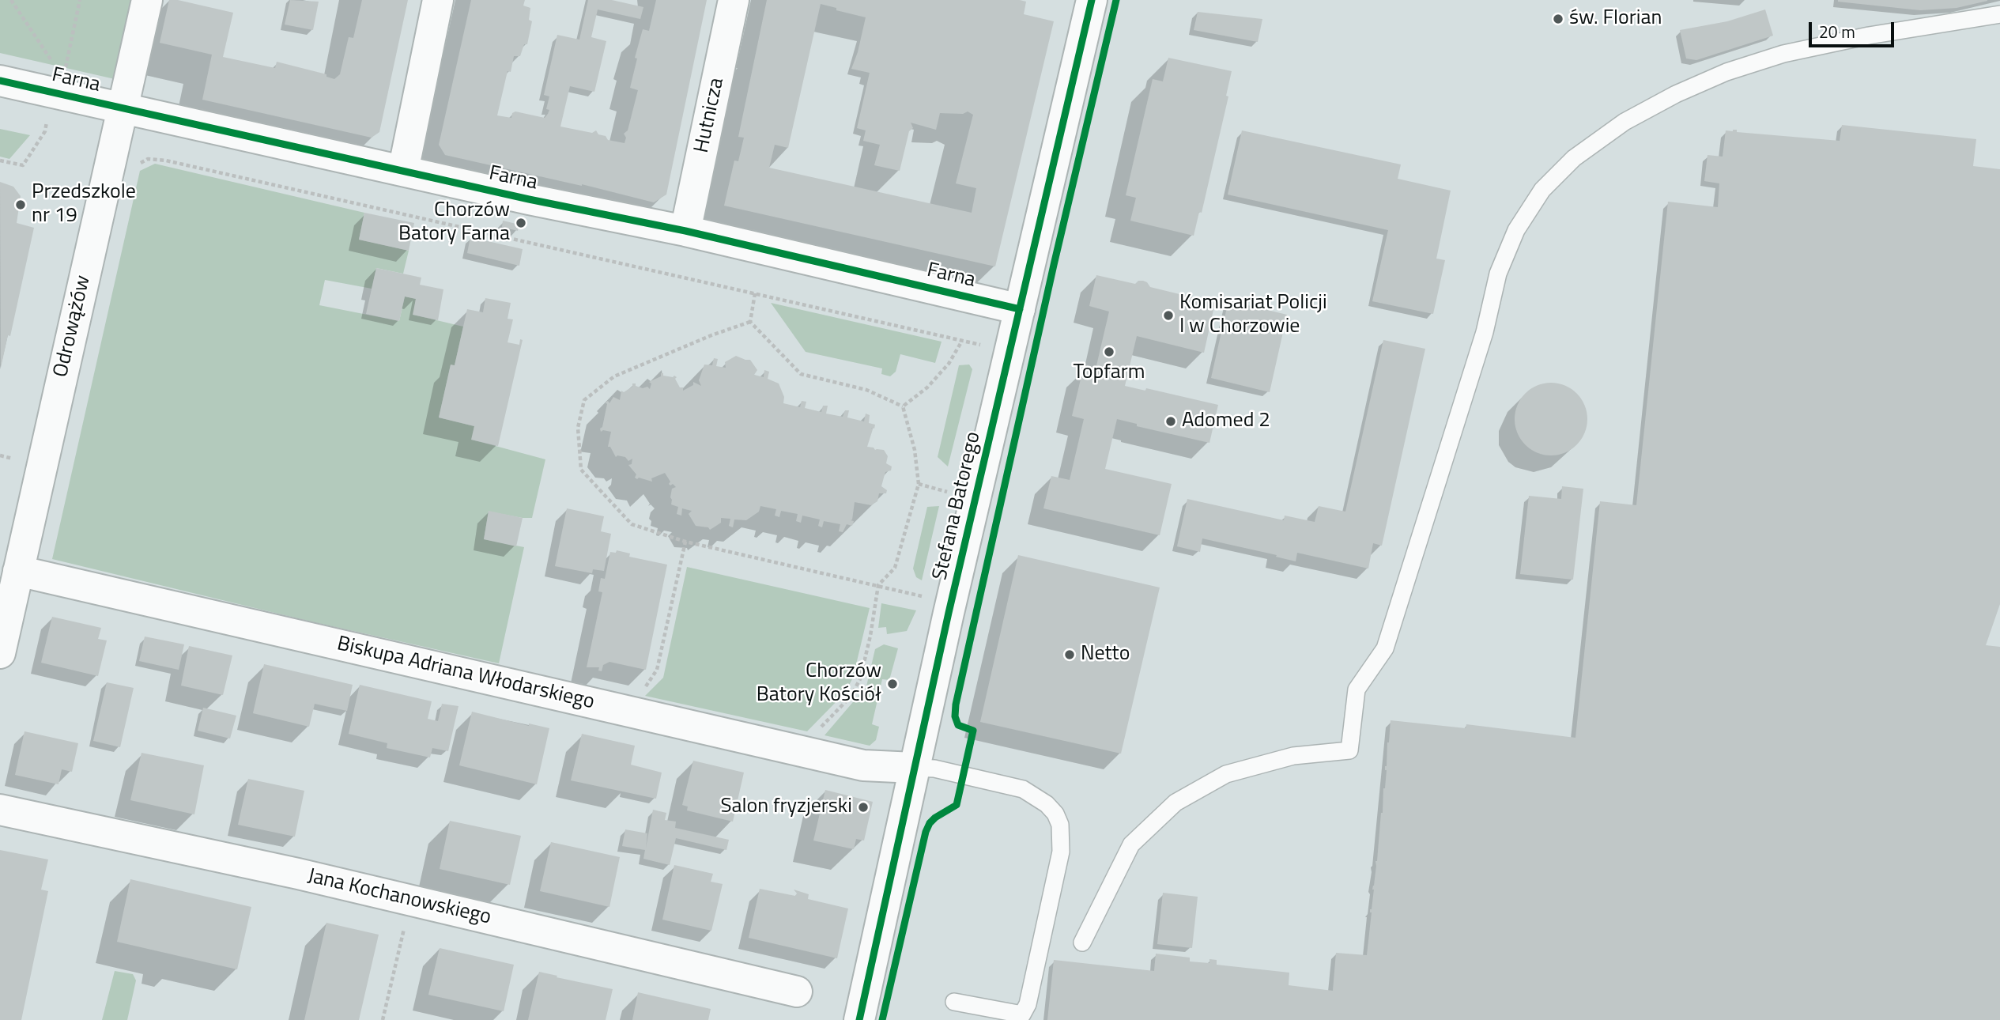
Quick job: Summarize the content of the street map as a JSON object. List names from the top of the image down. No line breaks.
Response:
{"streets":{"street":["Farna","Hutnicza","Odrowążów","Stefana Batorego","Biskupa Adriana Włodarskiego","Jana Kochanowskiego"]},"crossings":[["Farna","Hutnicza"],["Farna","Odrowążów"],["Farna","Stefana Batorego"],["Odrowążów","Biskupa Adriana Włodarskiego"],["Stefana Batorego","Biskupa Adriana Włodarskiego"]],"places":["św. Florian","Przedszkole nr 19","Chorzów Batory Farna","Komisariat Policji I w Chorzowie","Topfarm","Adomed 2","Netto","Chorzów Batory Kościół","Salon fryzjerski"],"scale_bar":"20 m"}
